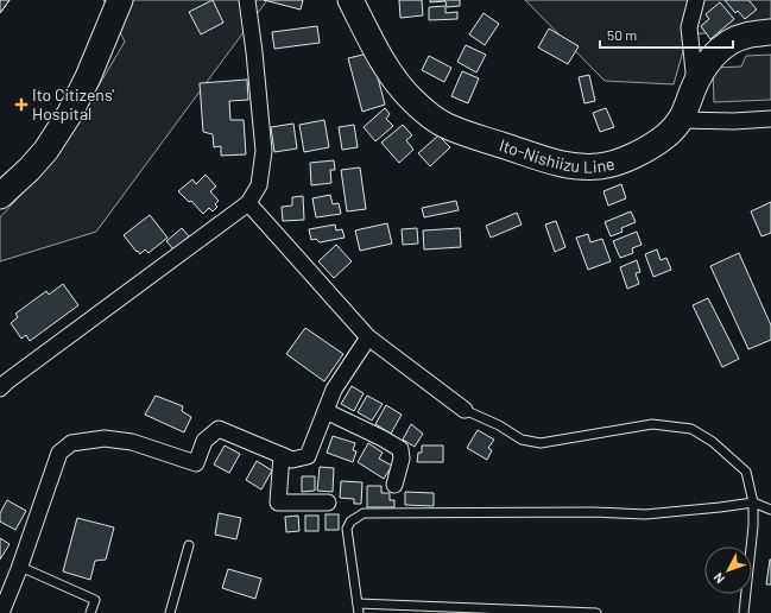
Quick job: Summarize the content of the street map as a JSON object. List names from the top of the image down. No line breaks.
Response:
{"streets":{"main road":["Ito-Nishiizu Line"]},"places":{"health":["Ito Citizens' Hospital"]},"scale_bar":"50 m","north":"bottom left"}
